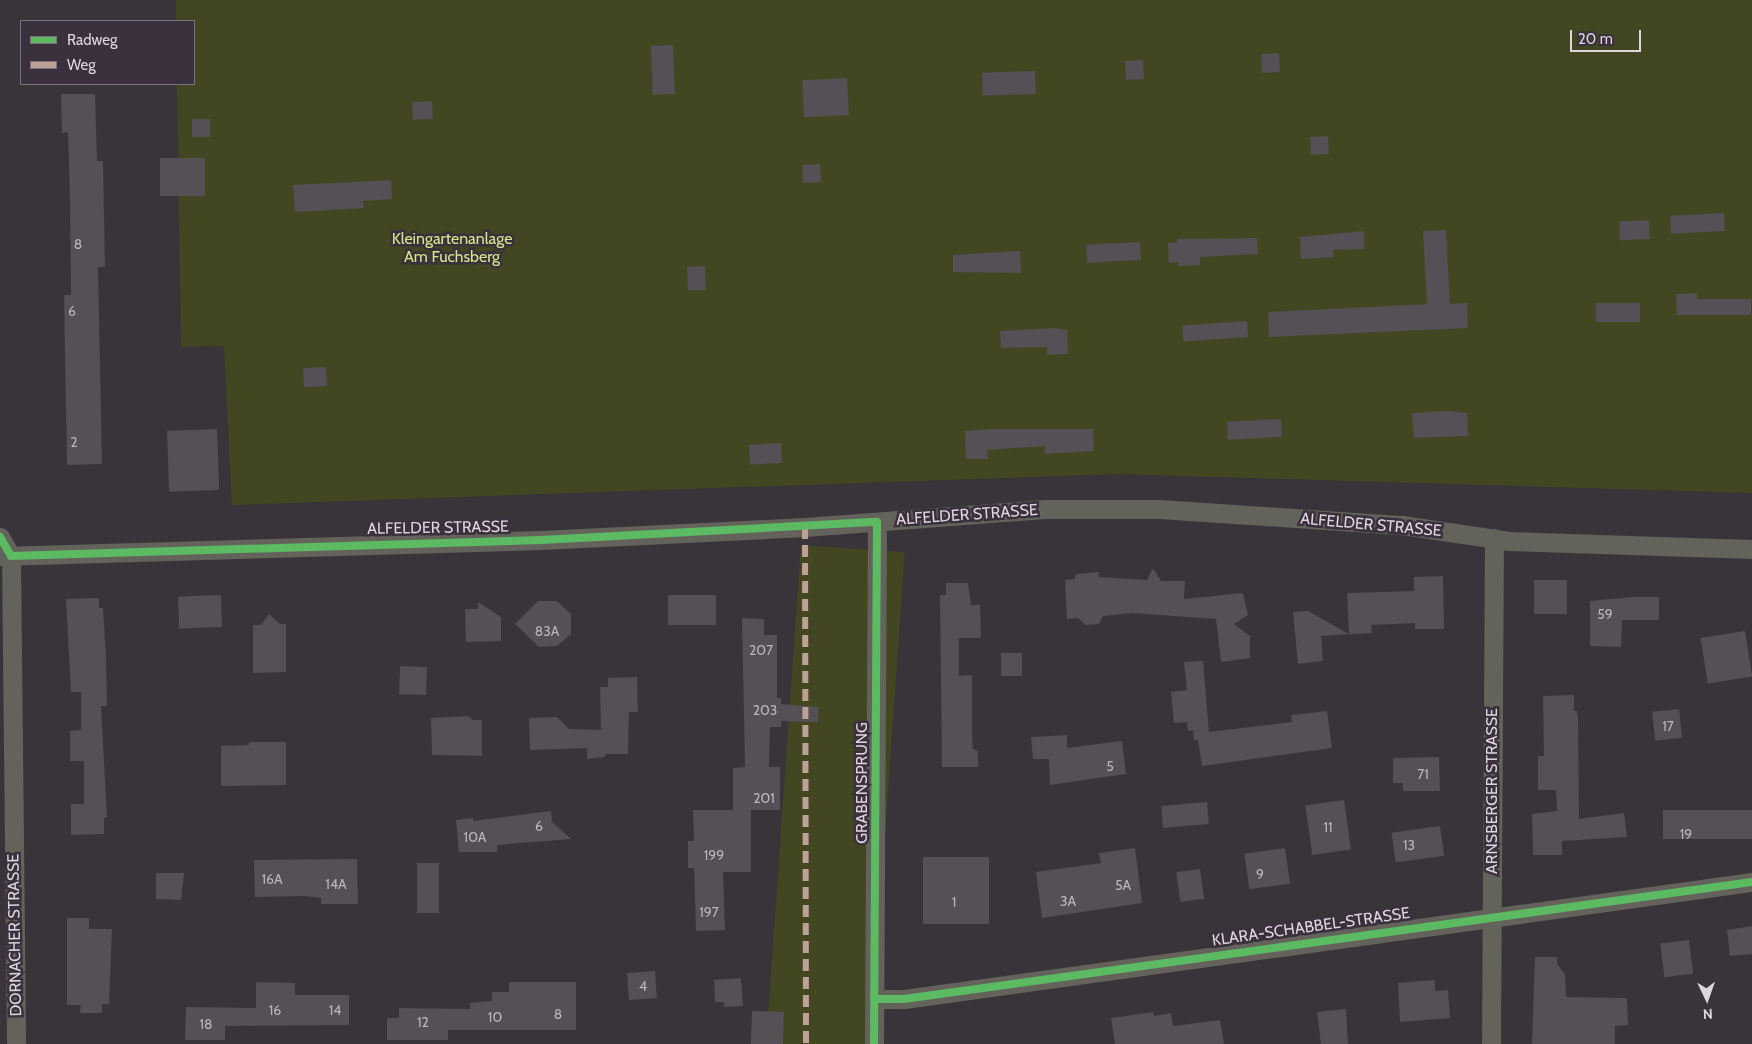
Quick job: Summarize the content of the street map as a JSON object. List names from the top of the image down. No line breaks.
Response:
{"streets":{"street":["ALFELDER STRASSE","GRABENSPRUNG","ARNSBERGER STRASSE","KLARA-SCHABBEL-STRASSE","DORNACHER STRASSE"]},"crossings":[["ALFELDER STRASSE","GRABENSPRUNG"],["ALFELDER STRASSE","ARNSBERGER STRASSE"],["ALFELDER STRASSE","DORNACHER STRASSE"],["GRABENSPRUNG","KLARA-SCHABBEL-STRASSE"],["ARNSBERGER STRASSE","KLARA-SCHABBEL-STRASSE"]],"parks":["Kleingartenanlage Am Fuchsberg"],"house_numbers":["8","6","2","59","83A","207","203","17","5","71","201","6","11","19","10A","13","199","9","16A","14A","5A","3A","1","197","4","16","14","8","10","12","18"],"legend":["Radweg","Weg"],"scale_bar":"20 m","north":"bottom"}
